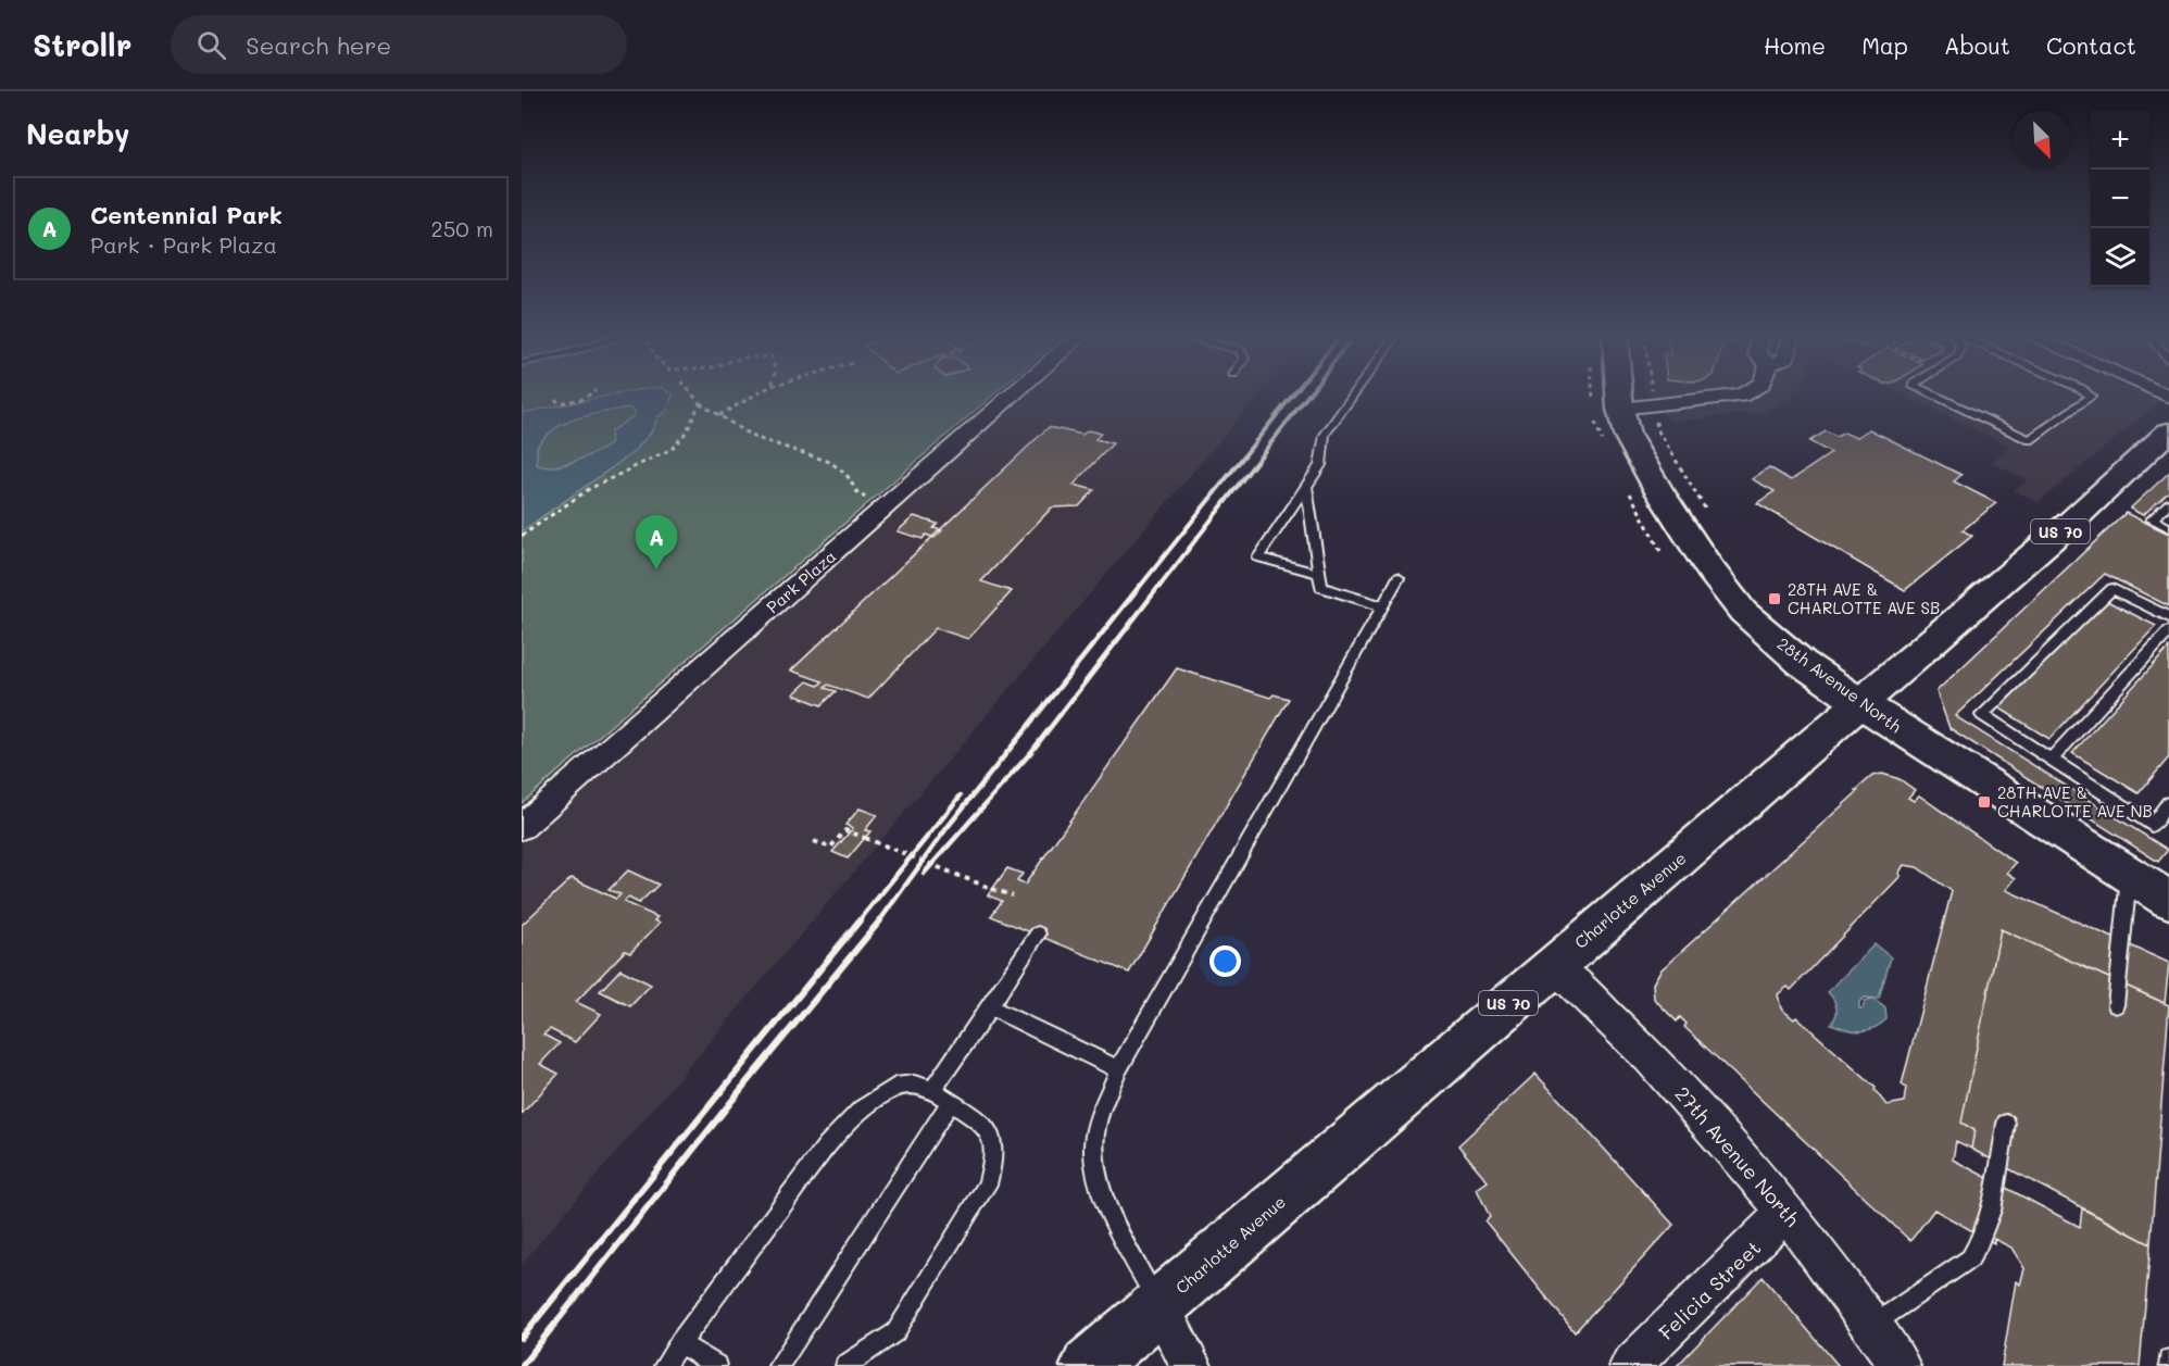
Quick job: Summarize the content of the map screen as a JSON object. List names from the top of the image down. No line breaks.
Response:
{"streets":{"main road":["US 70","28th Avenue North","Charlotte Avenue"],"street":["Park Plaza","27th Avenue North","Felicia Street"]},"crossings":[["28th Avenue North","Charlotte Avenue"],["Charlotte Avenue","27th Avenue North"],["27th Avenue North","Felicia Street"]],"places":{"transit":["28TH AVE & CHARLOTTE AVE SB","28TH AVE & CHARLOTTE AVE NB"]},"north":"bottom right","page":{"header":"Strollr","search":"Search here","nav":["Home","Map","About","Contact"],"heading":"Nearby","map_buttons":["+","−"],"list":[{"mark":"A","name":"Centennial Park","note":"Park · Park Plaza","value":"250 m"}],"pins":"A"}}
